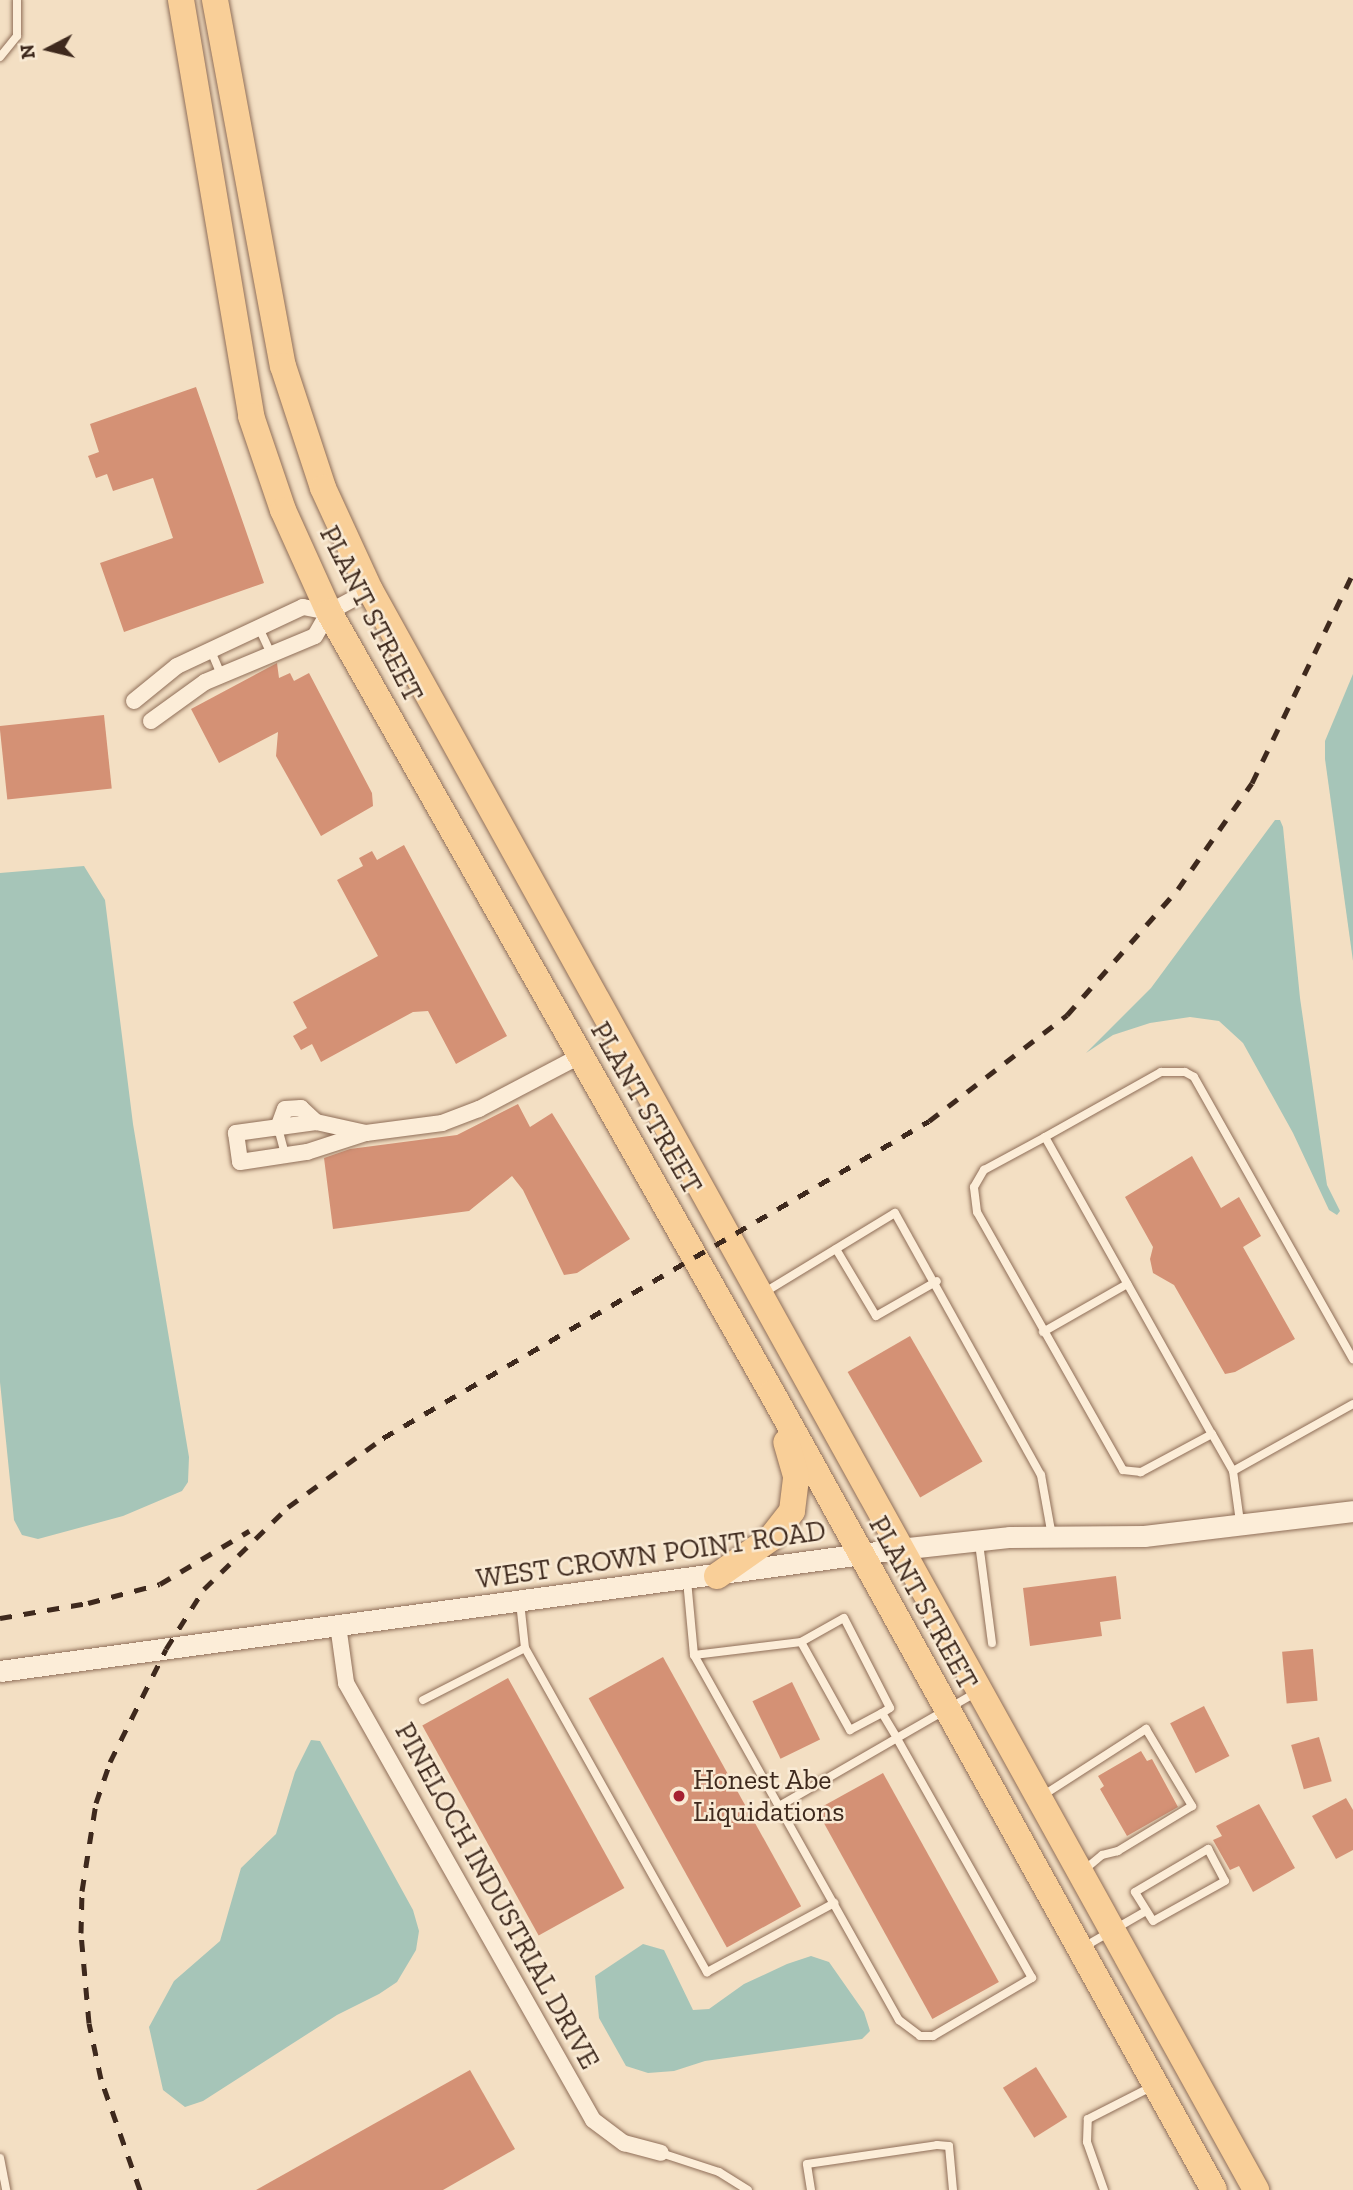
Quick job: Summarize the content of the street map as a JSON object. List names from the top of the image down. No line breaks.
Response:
{"streets":{"main road":["PLANT STREET"],"street":["WEST CROWN POINT ROAD","PINELOCH INDUSTRIAL DRIVE"]},"crossings":[["PLANT STREET","WEST CROWN POINT ROAD"],["WEST CROWN POINT ROAD","PINELOCH INDUSTRIAL DRIVE"]],"places":["Honest Abe Liquidations"],"north":"left"}
